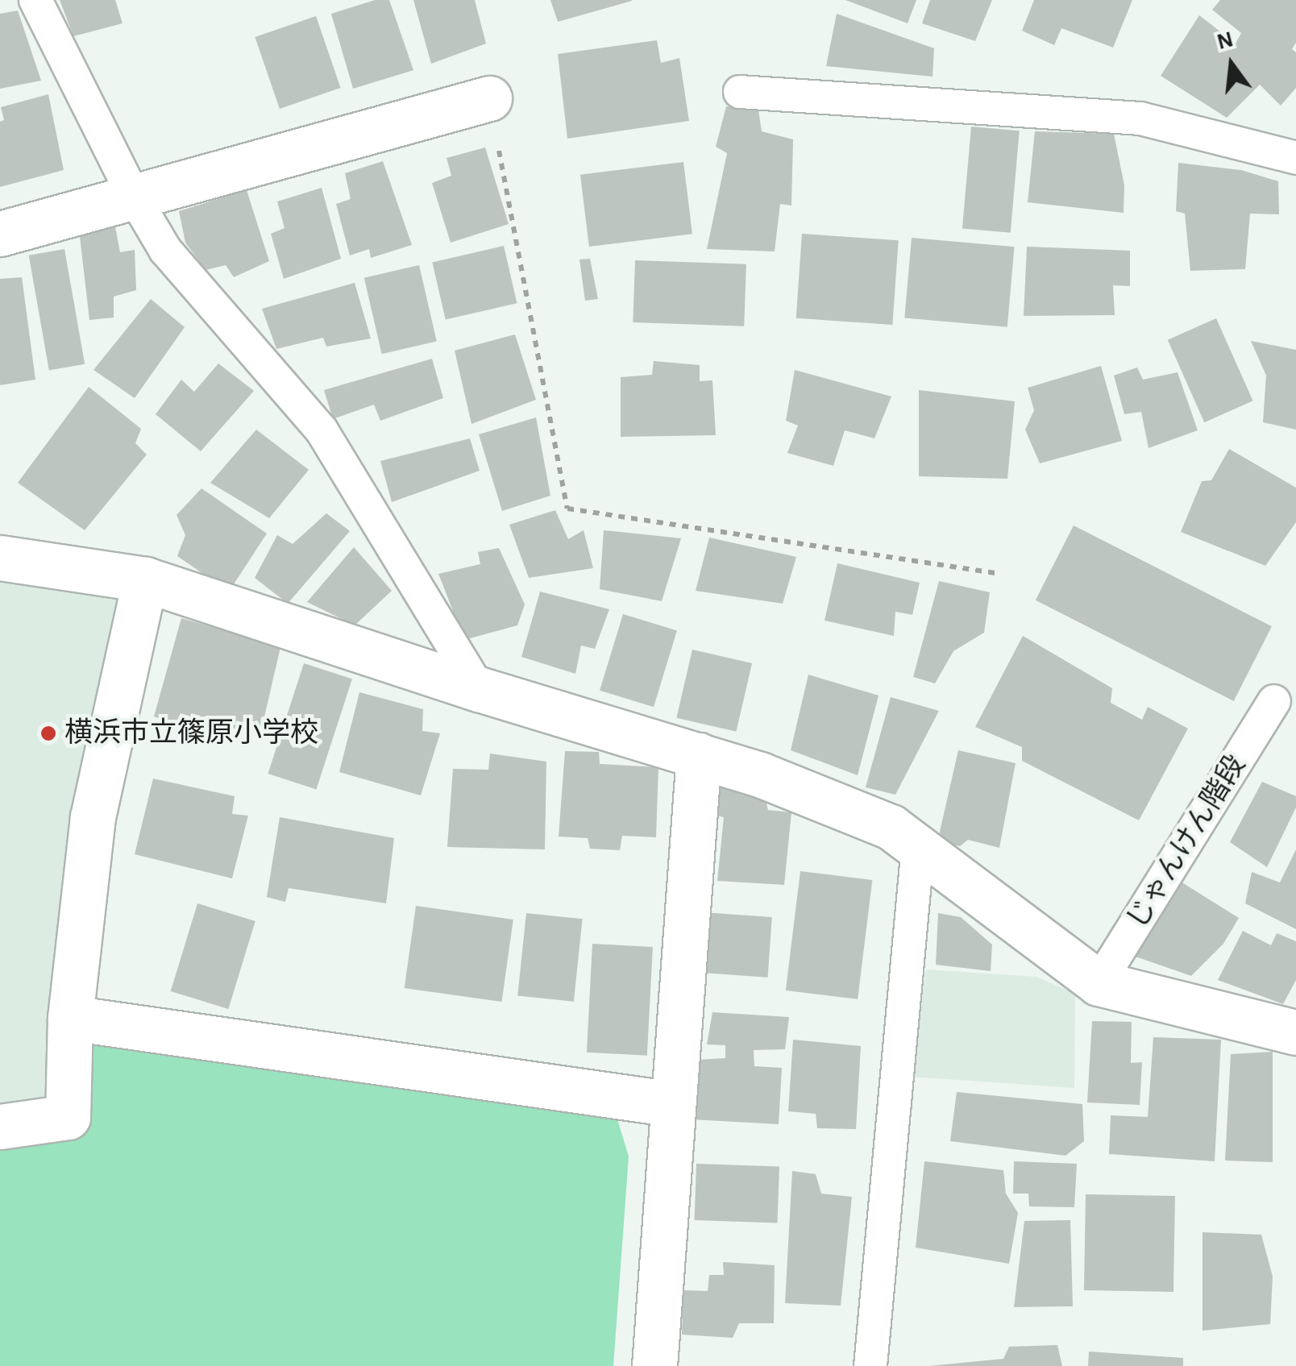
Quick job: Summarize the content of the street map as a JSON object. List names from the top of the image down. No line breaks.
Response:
{"streets":{"lane":["じゃんけん階段"]},"places":["横浜市立篠原小学校"],"north":"top"}
